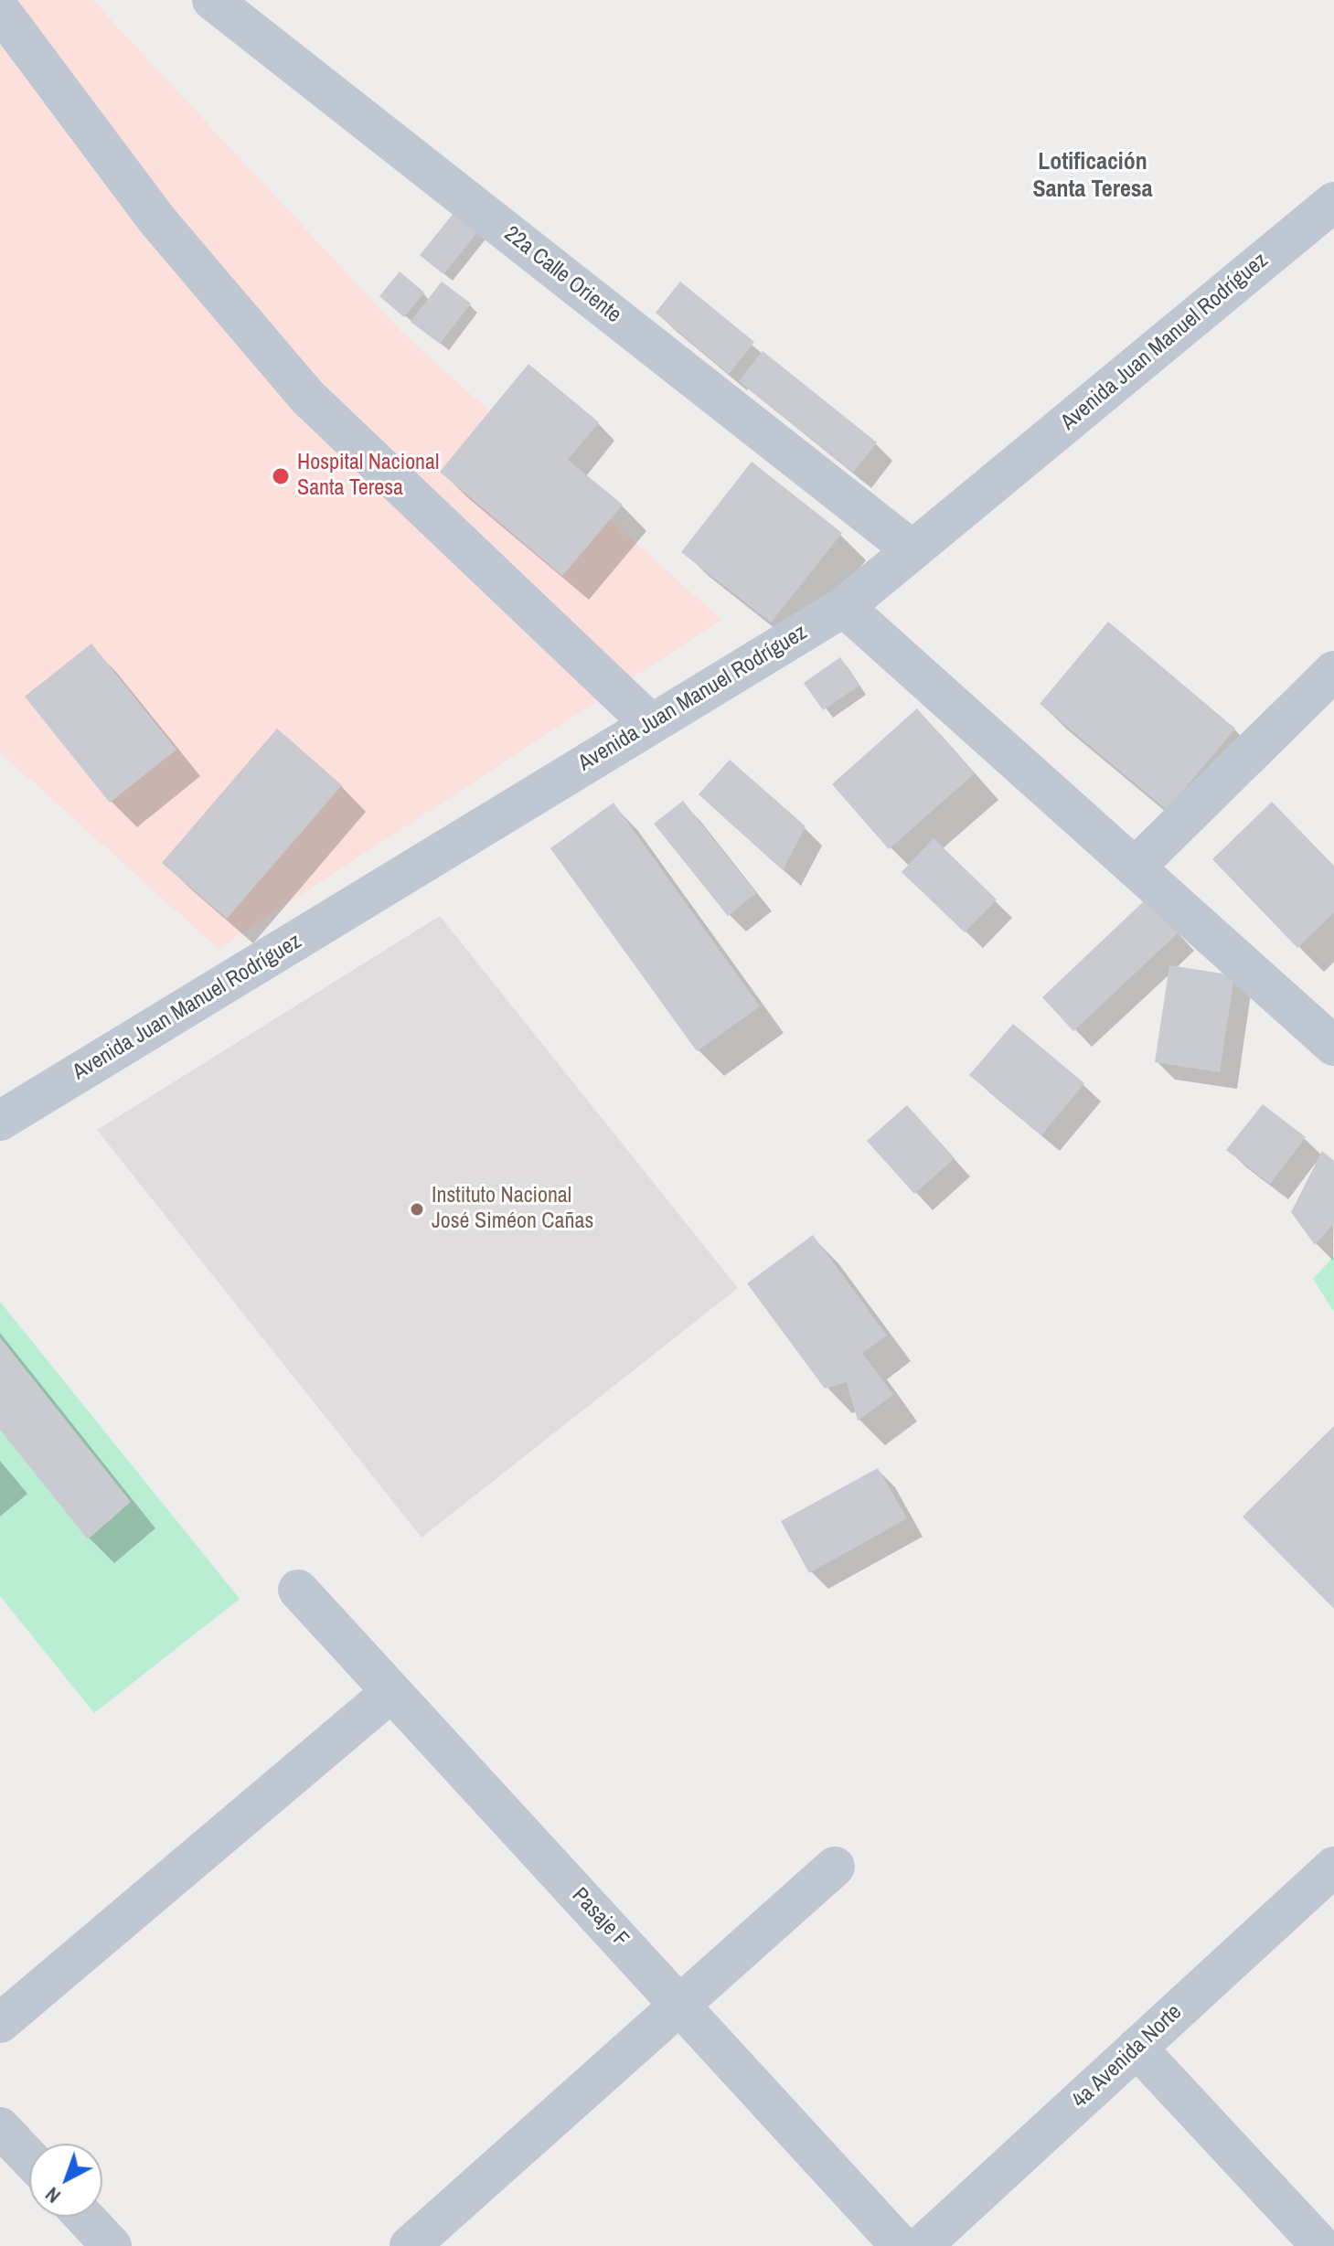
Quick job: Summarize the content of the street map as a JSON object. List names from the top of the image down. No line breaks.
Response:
{"streets":{"street":["22a Calle Oriente","Avenida Juan Manuel Rodríguez","Pasaje F","4a Avenida Norte"]},"crossings":[["22a Calle Oriente","Avenida Juan Manuel Rodríguez"]],"districts":["Lotificación Santa Teresa"],"places":["Hospital Nacional Santa Teresa","Instituto Nacional José Siméon Cañas"],"north":"bottom left"}
